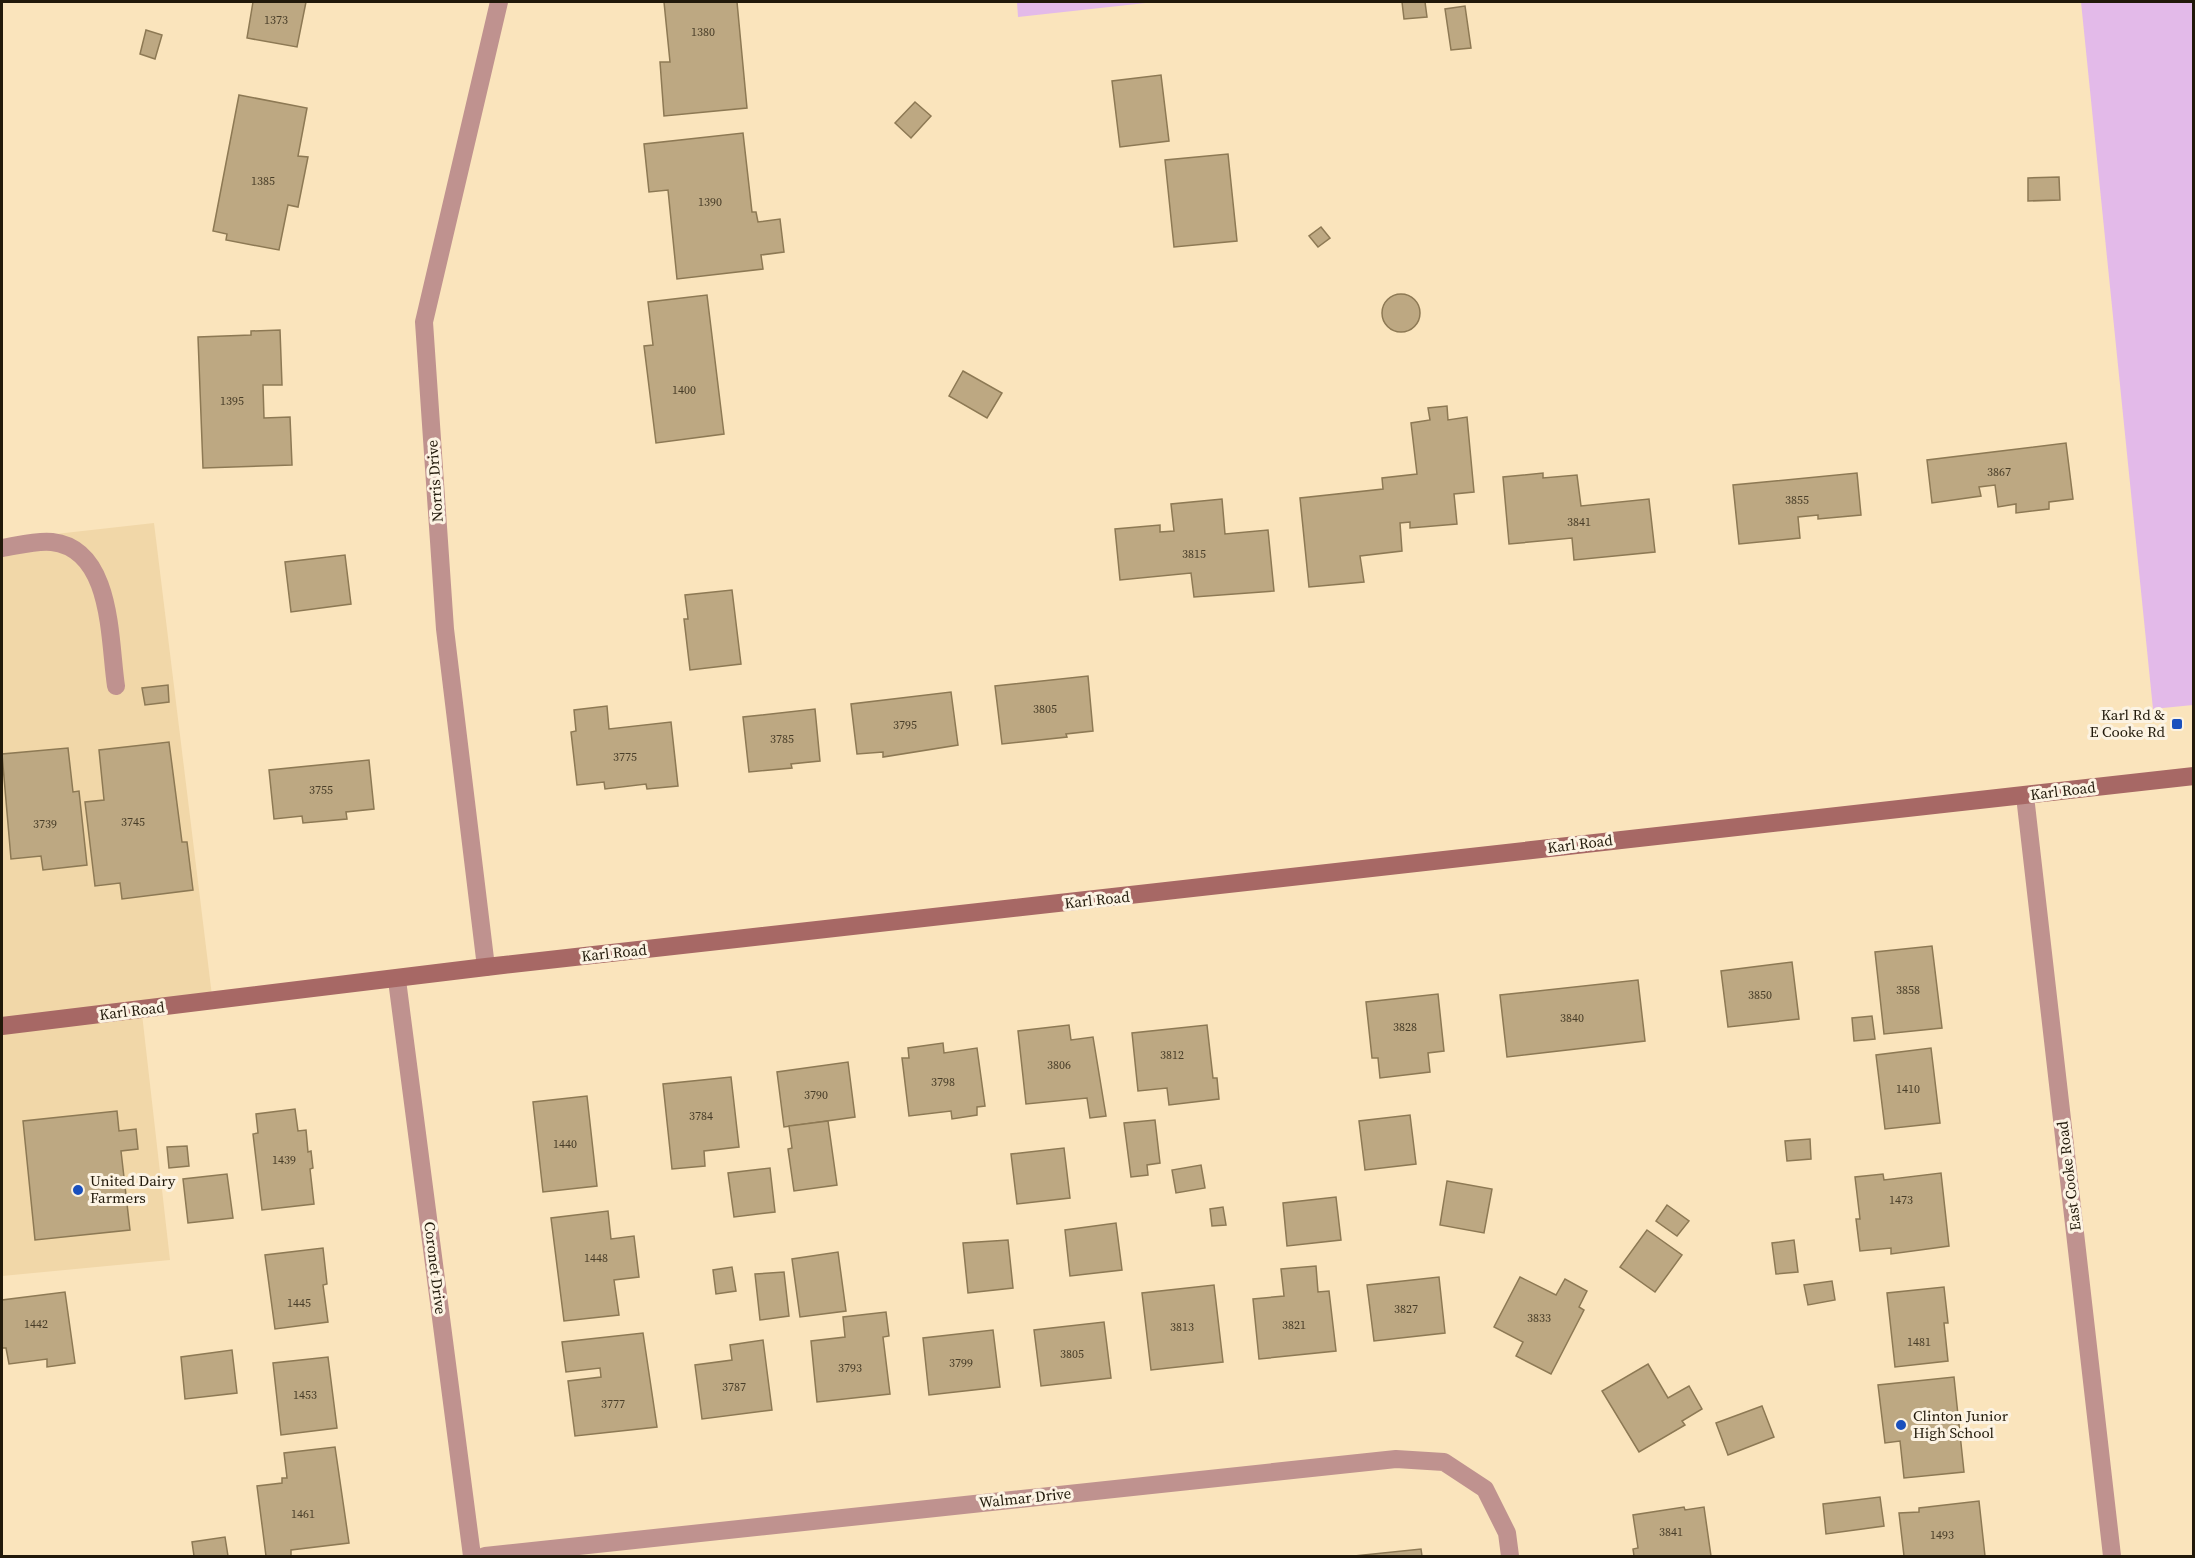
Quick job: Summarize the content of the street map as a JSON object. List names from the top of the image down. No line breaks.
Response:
{"streets":{"main road":["Karl Road"],"street":["Norris Drive","East Cooke Road","Coronet Drive","Walmar Drive"]},"crossings":[["Norris Drive","Karl Road"],["Karl Road","East Cooke Road"],["Karl Road","Coronet Drive"]],"places":{"transit":["Karl Rd & E Cooke Rd"],"other":["United Dairy Farmers","Clinton Junior High School"]},"house_numbers":["1373","1380","1385","1390","1400","1395","3867","3855","3841","3815","3805","3795","3785","3775","3755","3745","3739","3858","3850","3840","3828","3812","3806","3798","1410","3790","3784","1440","1439","1473","1448","1445","3827","3833","1442","3821","3813","1481","3805","3799","3793","3787","1453","3777","1461","3841","1493"]}
